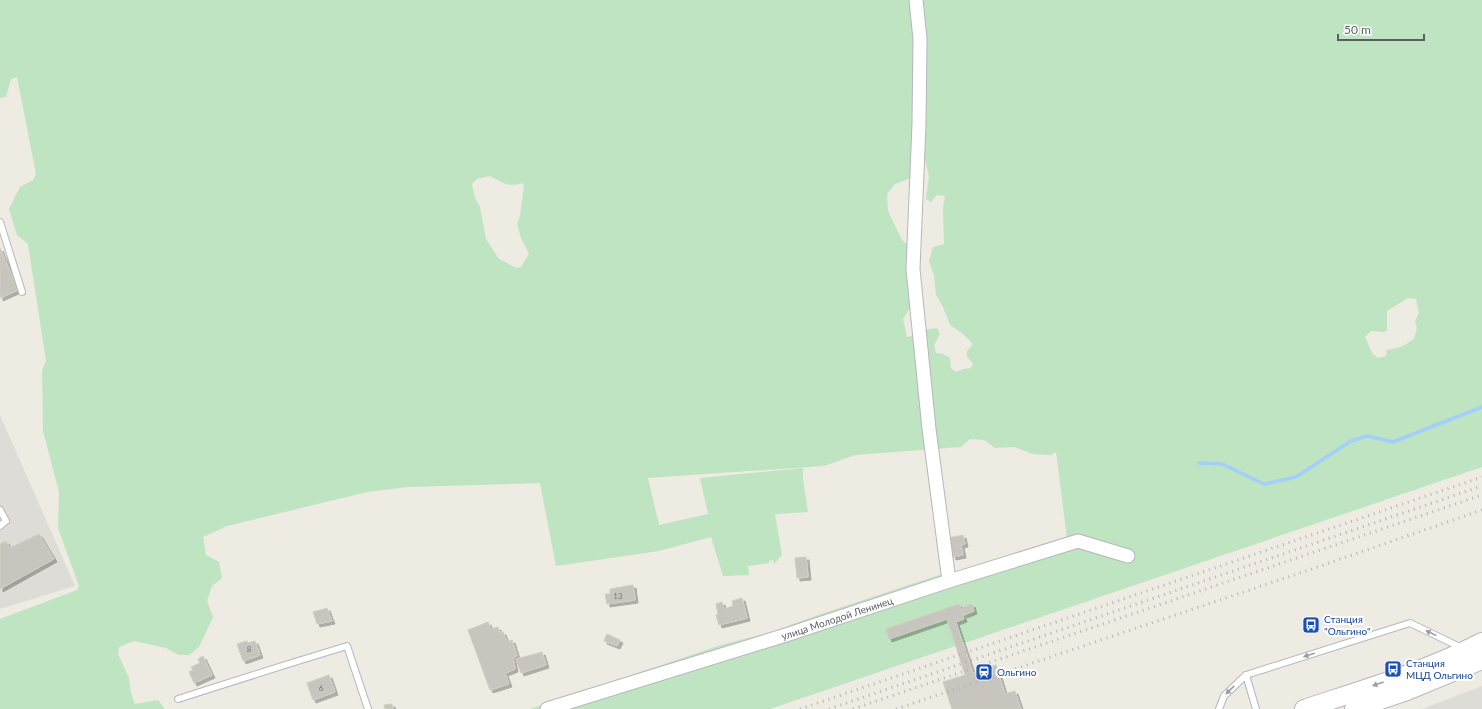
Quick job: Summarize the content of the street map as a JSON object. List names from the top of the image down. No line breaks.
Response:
{"streets":{"street":["улица Молодой Ленинец"]},"places":{"bus stop":["Станция \"Ольгино\"","Станция МЦД Ольгино"],"station":["Ольгино"]},"house_numbers":["13","8","6"],"scale_bar":"50 m"}
